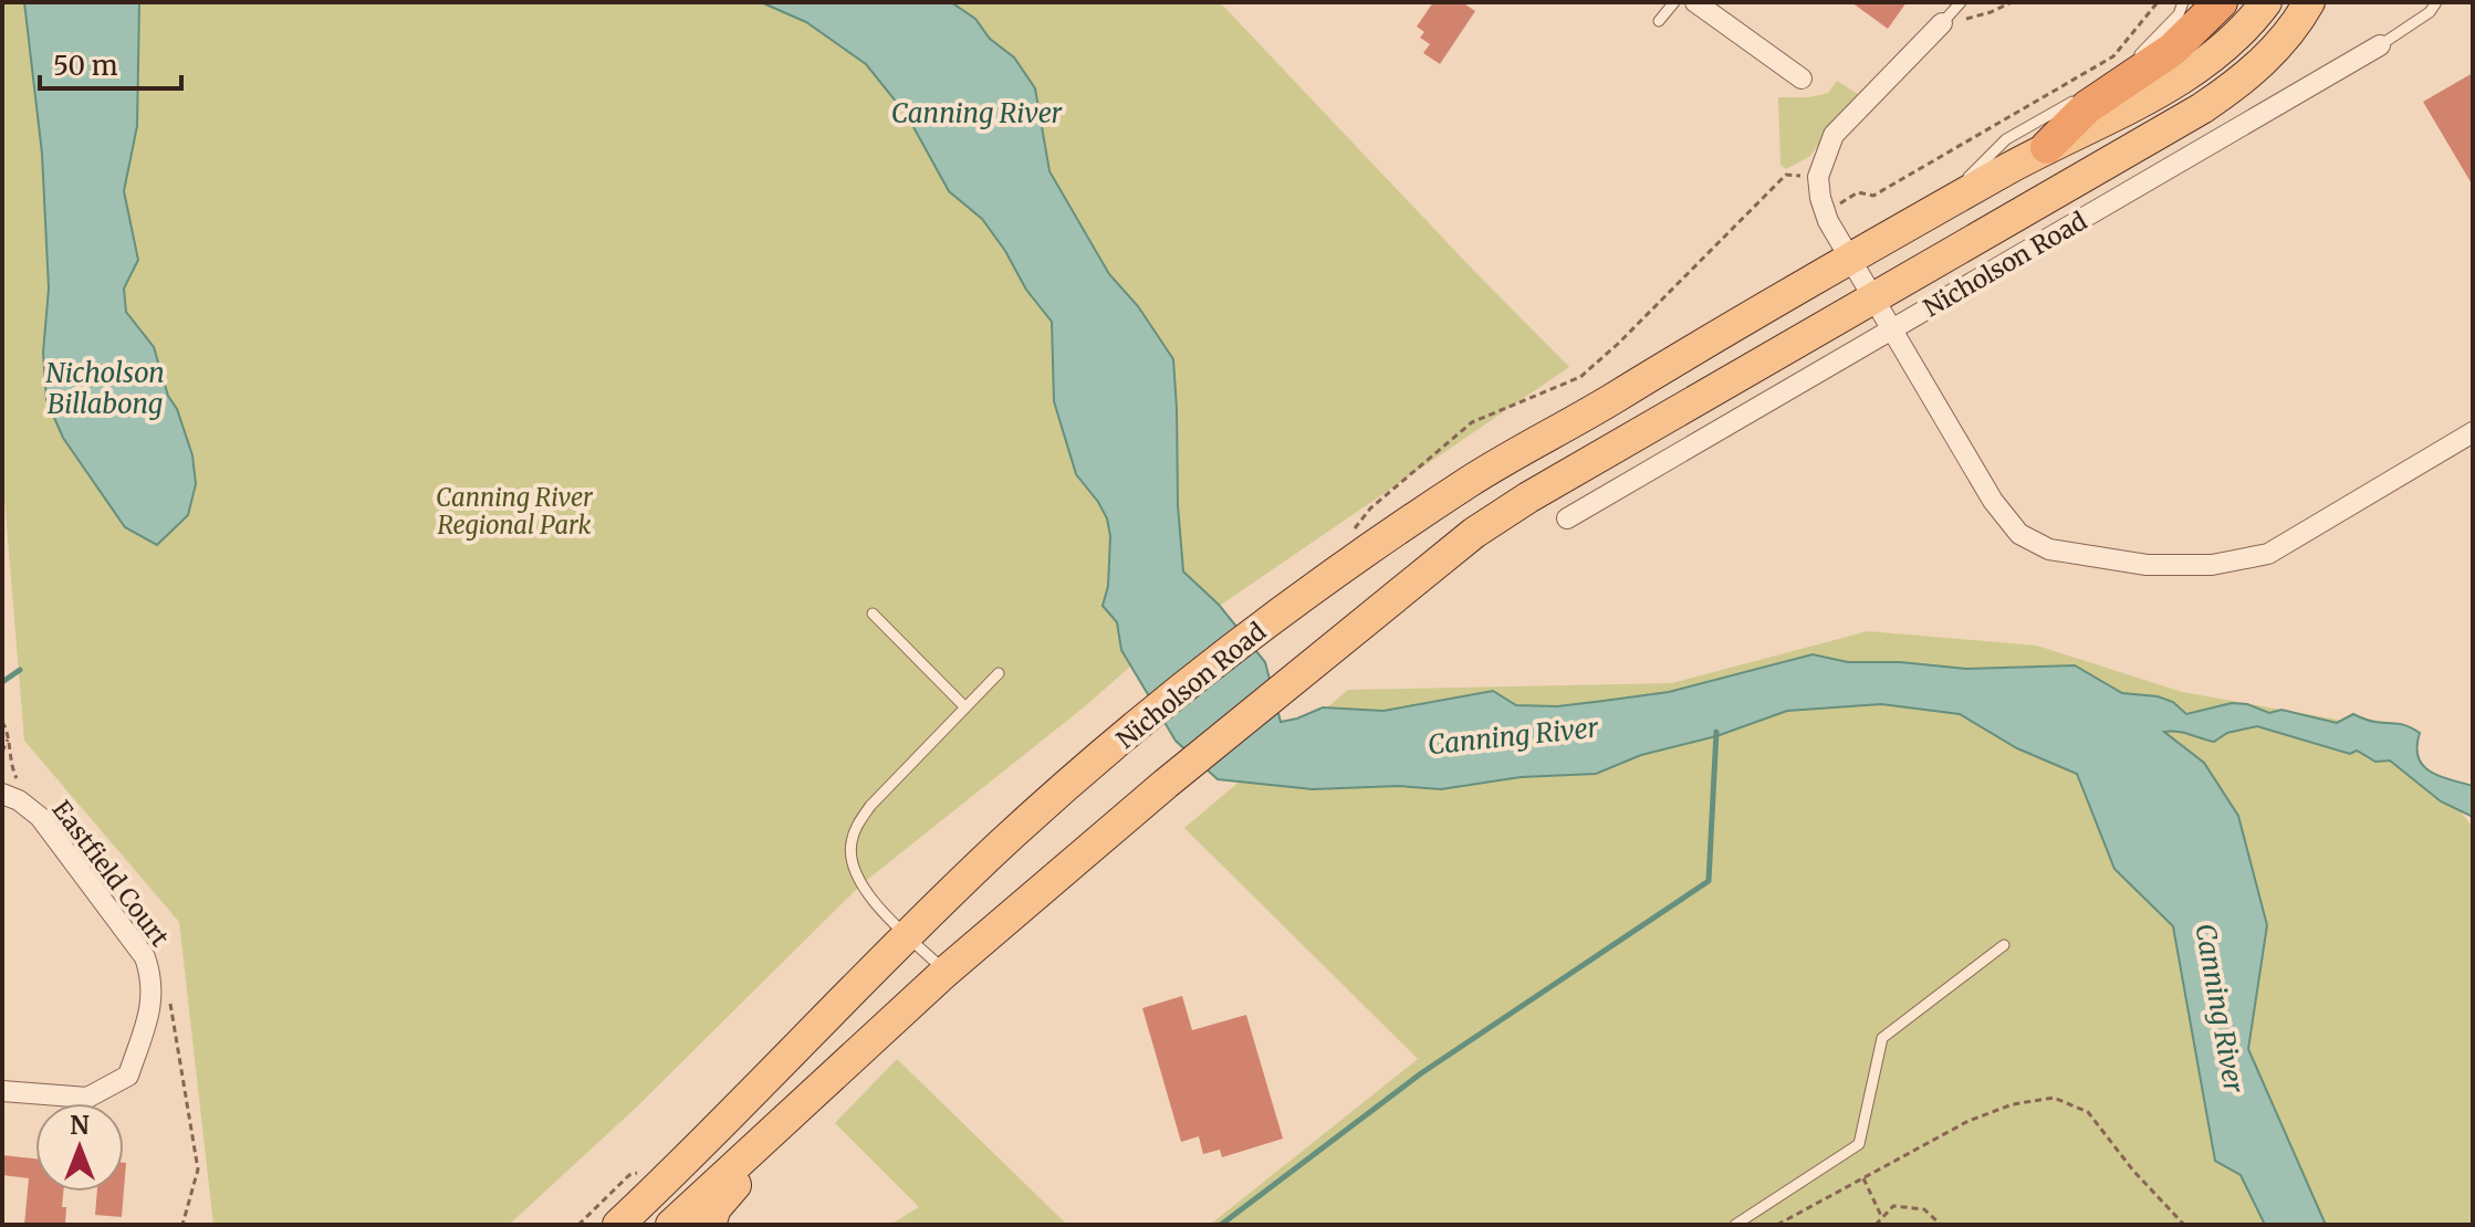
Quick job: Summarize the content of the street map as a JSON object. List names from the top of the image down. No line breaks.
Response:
{"streets":{"main road":["Nicholson Road"],"street":["Eastfield Court"]},"water":["Canning River","Nicholson Billabong"],"parks":["Canning River Regional Park"],"scale_bar":"50 m","north":"top"}
